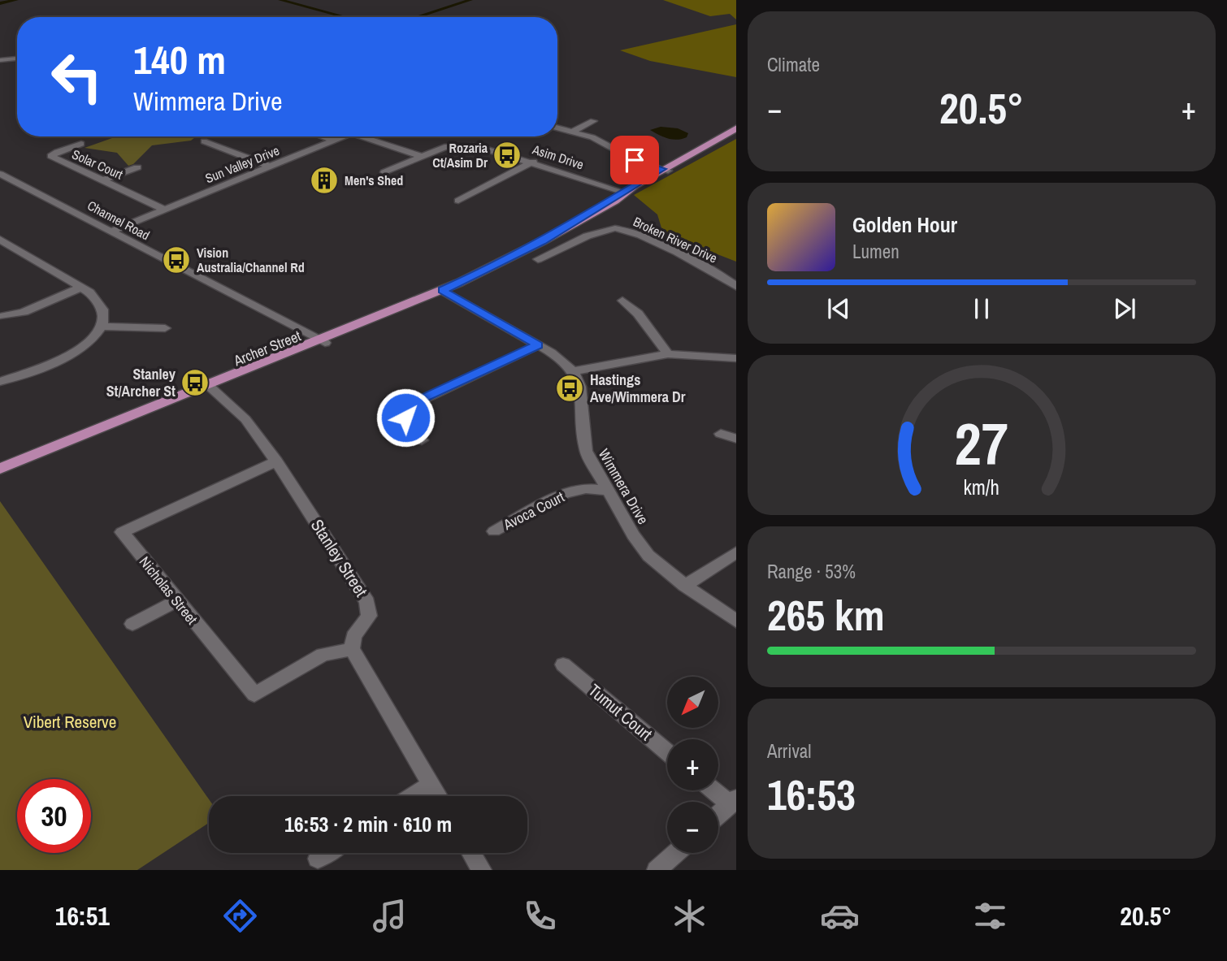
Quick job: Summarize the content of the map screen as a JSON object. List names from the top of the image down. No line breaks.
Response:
{"streets":{"main road":["Archer Street"],"street":["Asim Drive","Solar Court","Sun Valley Drive","Channel Road","Broken River Drive","Wimmera Drive","Avoca Court","Stanley Street","Nicholas Street","Tumut Court"]},"crossings":[["Asim Drive","Archer Street"],["Solar Court","Sun Valley Drive"],["Sun Valley Drive","Channel Road"],["Channel Road","Archer Street"],["Archer Street","Stanley Street"],["Wimmera Drive","Avoca Court"],["Stanley Street","Nicholas Street"]],"parks":["Vibert Reserve"],"places":{"bus stop":["Rozaria Ct/Asim Dr","Vision Australia/Channel Rd","Stanley St/Archer St","Hastings Ave/Wimmera Dr"],"building":["Men's Shed"]},"north":"bottom left","page":{"tile":["Climate",["Range · 53%","265 km"],["Arrival","16:53"]],"turn":["140 m","Wimmera Drive"],"heat":["−","20.5°","+"],"song":["Golden Hour","Lumen"],"map_buttons":["+","−"],"limit":"30","trip":"16:53 · 2 min · 610 m","tabs":["16:51","20.5°"],"gauge":["27","km/h"]}}
